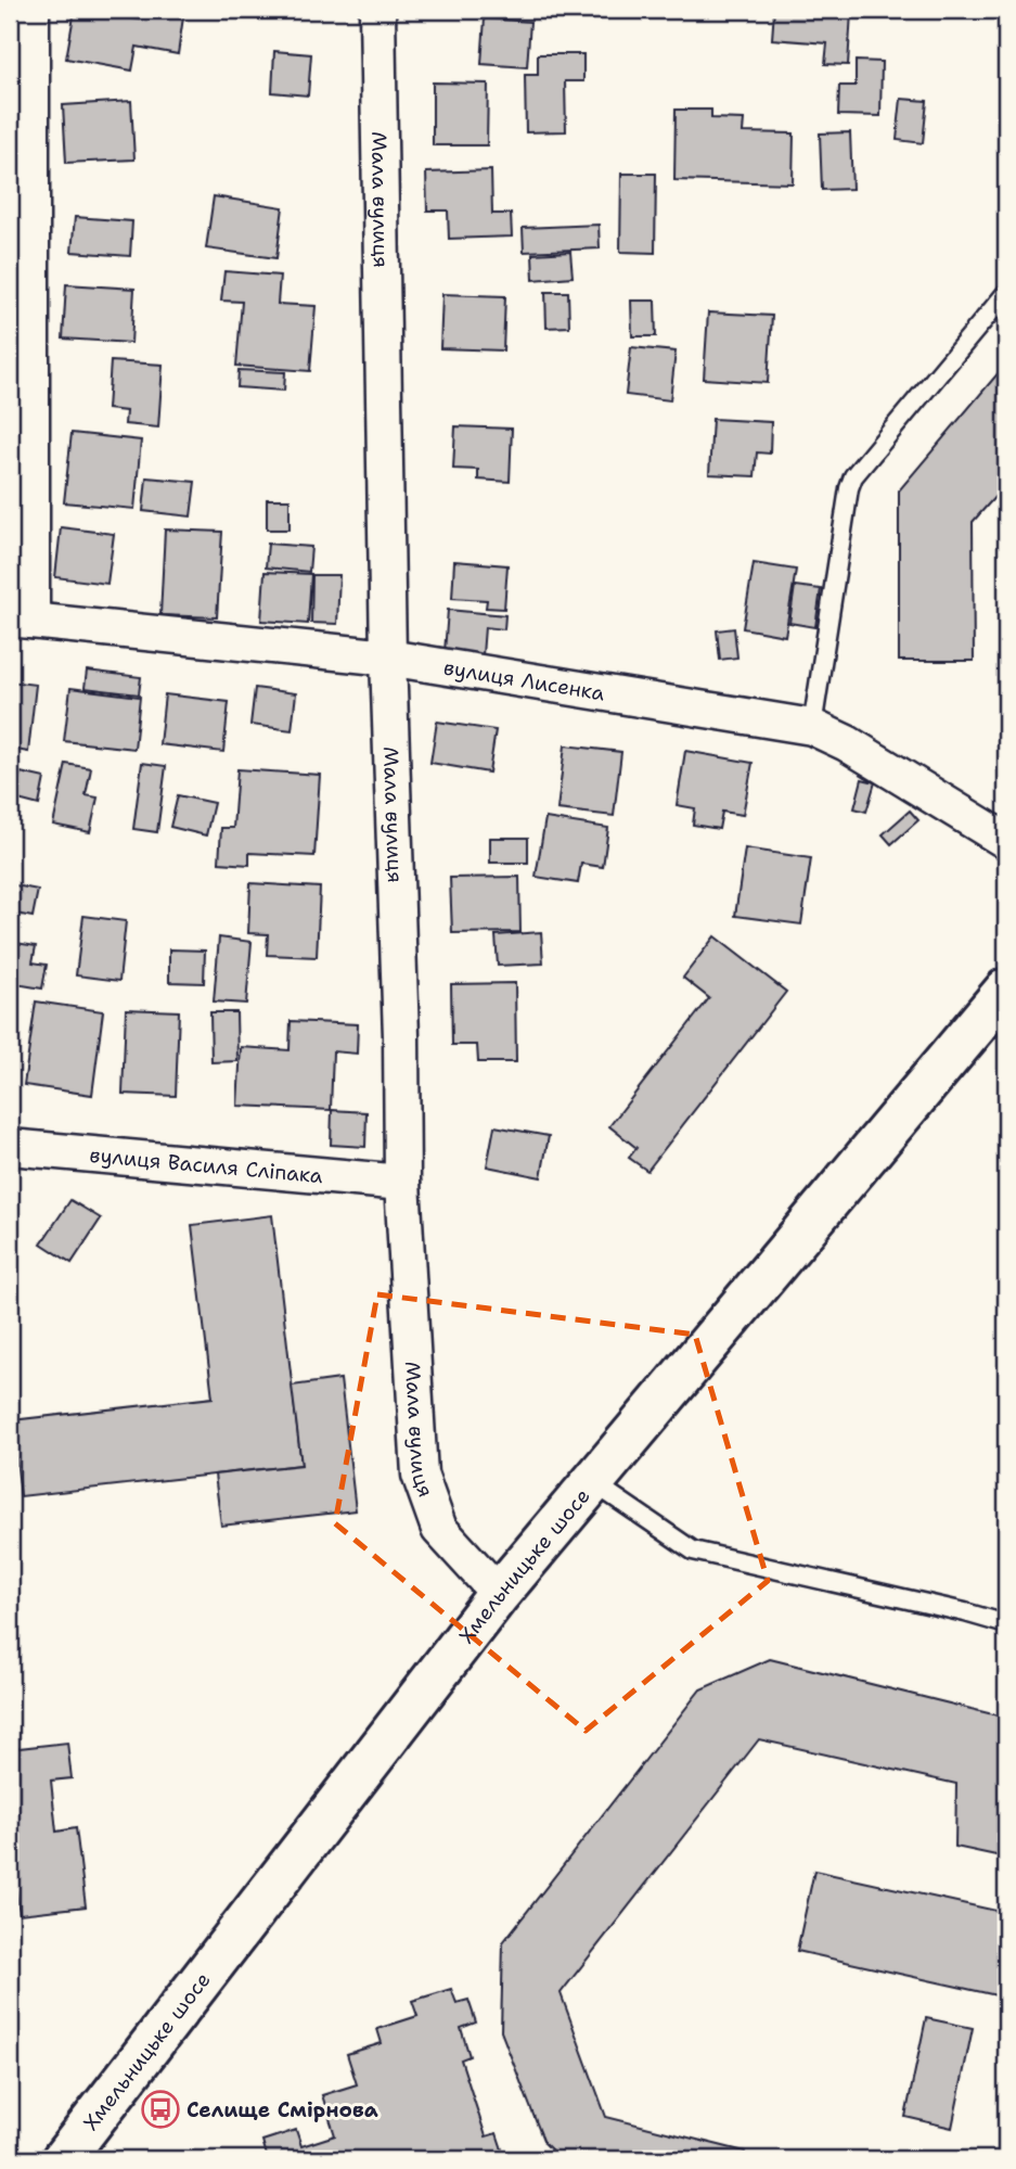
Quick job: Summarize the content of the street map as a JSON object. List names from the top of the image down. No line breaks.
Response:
{"streets":{"street":["Мала вулиця","вулиця Лисенка","вулиця Василя Сліпака","Хмельницьке шосе"]},"crossings":[["Мала вулиця","вулиця Лисенка"],["Мала вулиця","вулиця Василя Сліпака"],["Мала вулиця","Хмельницьке шосе"]],"places":{"bus stop":["Селище Смірнова"]}}
